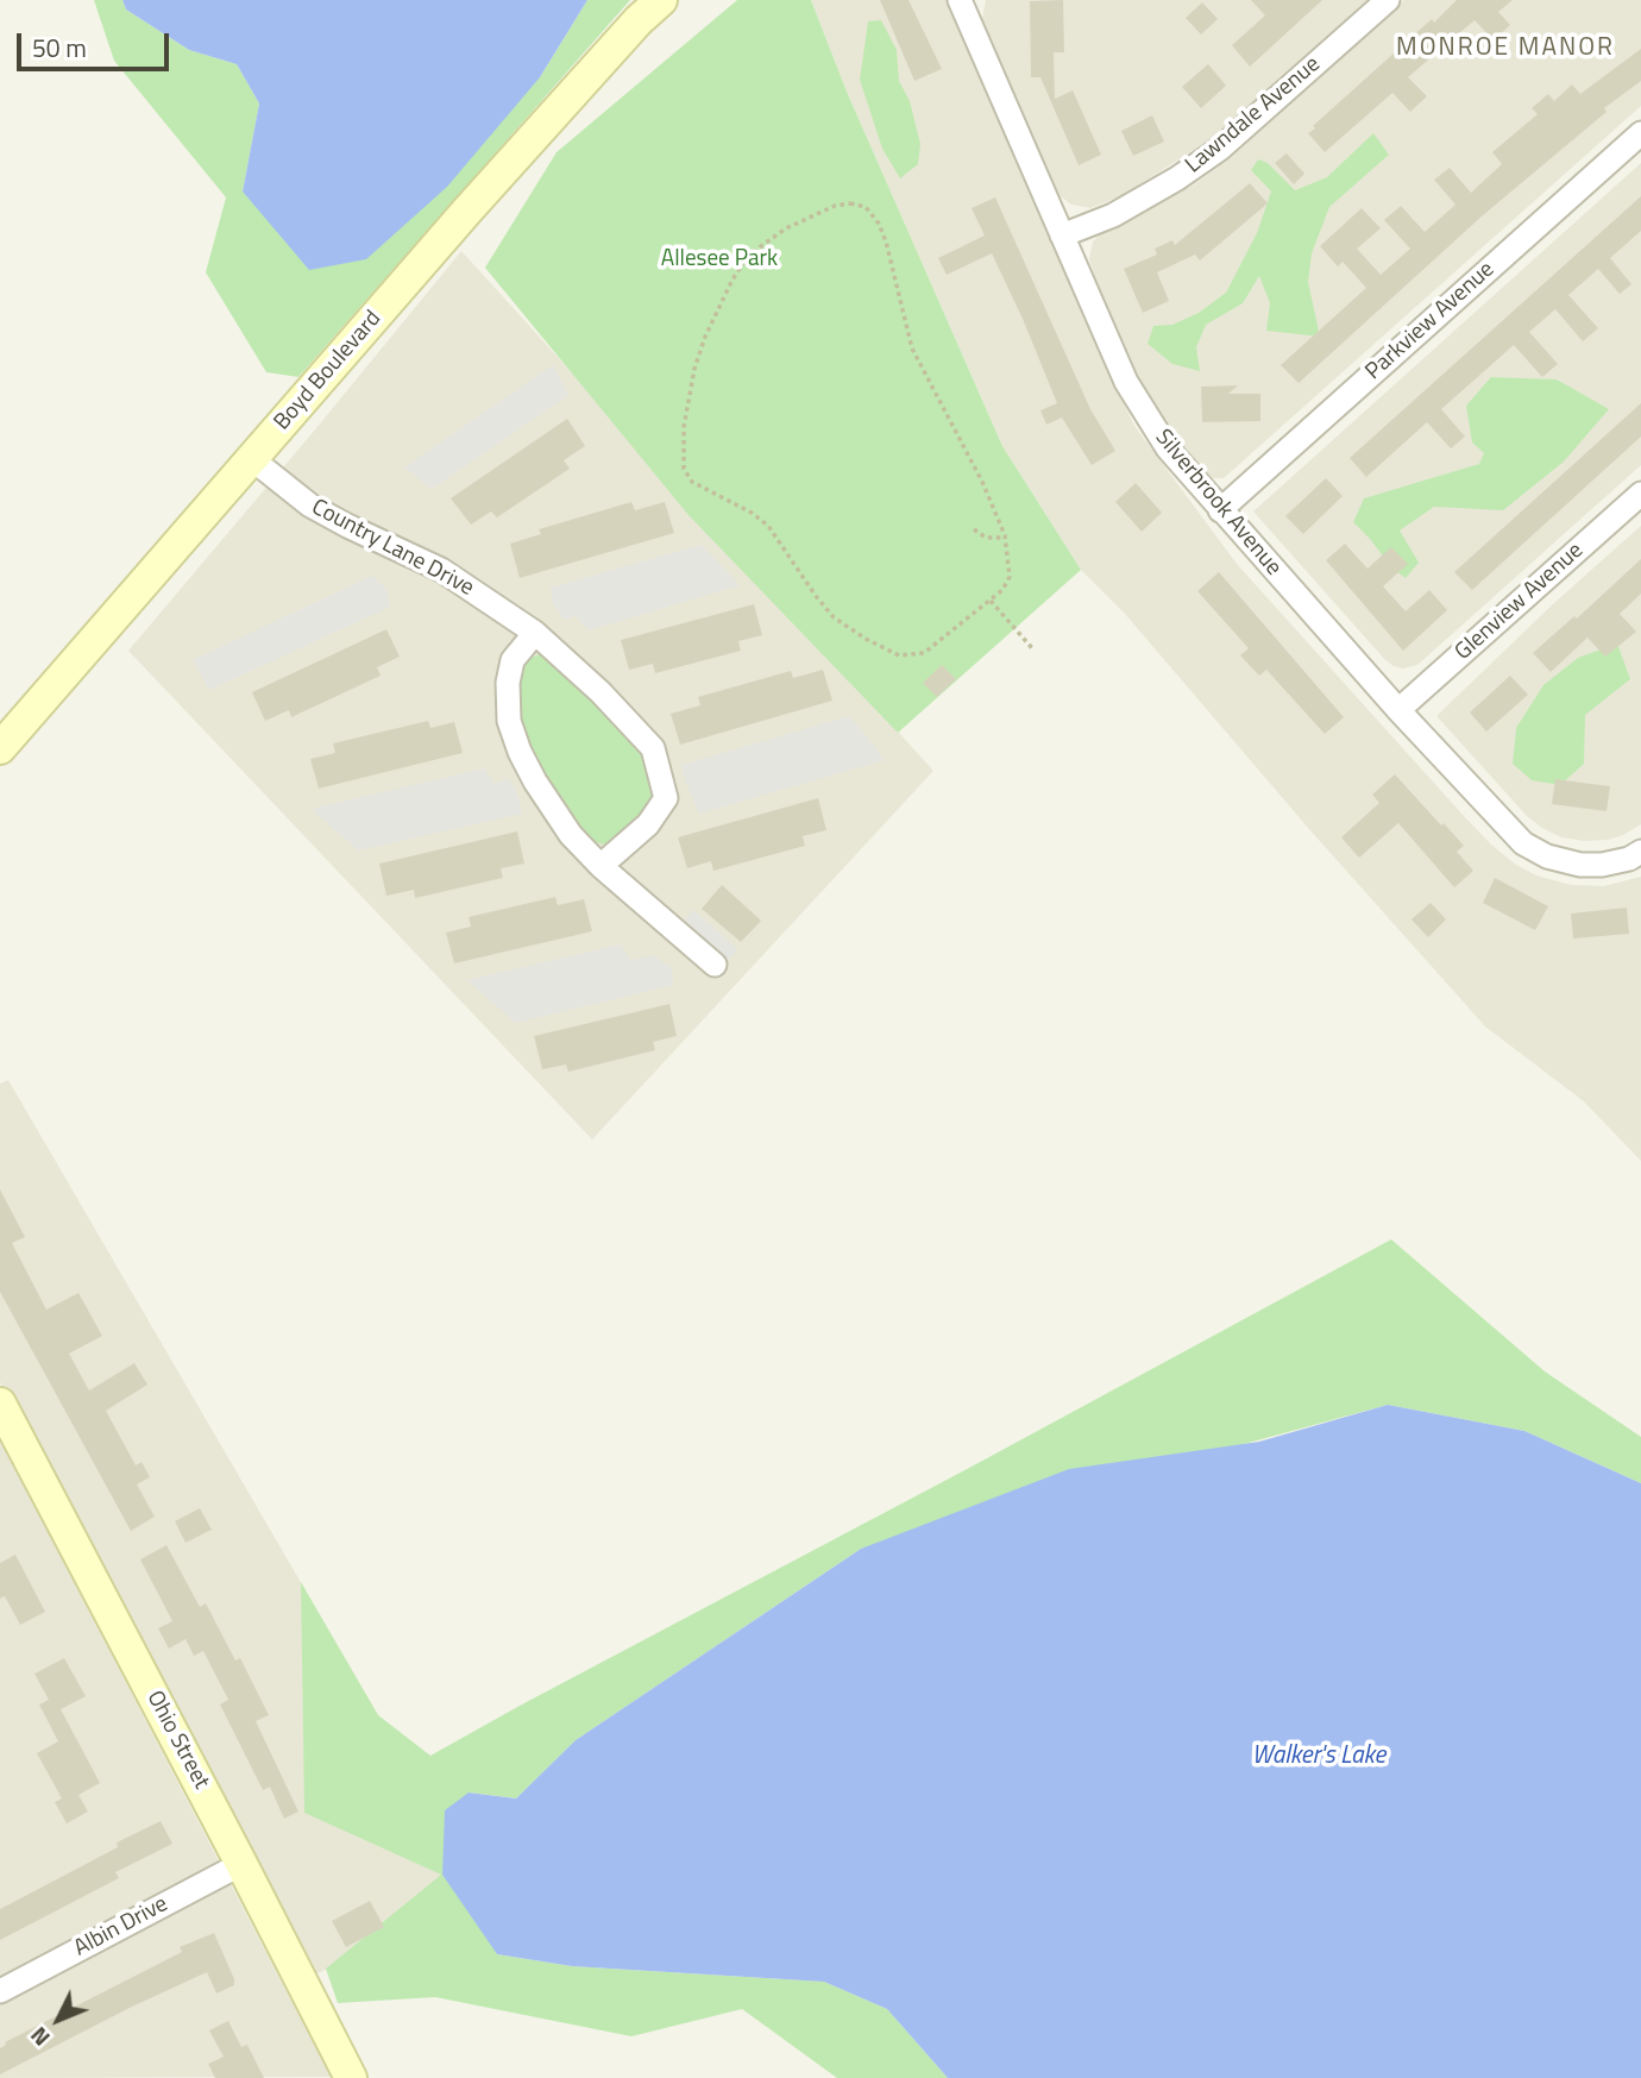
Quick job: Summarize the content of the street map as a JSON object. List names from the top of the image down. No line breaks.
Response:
{"streets":{"street":["Lawndale Avenue","Parkview Avenue","Boyd Boulevard","Silverbrook Avenue","Country Lane Drive","Glenview Avenue","Ohio Street","Albin Drive"]},"crossings":[["Lawndale Avenue","Silverbrook Avenue"],["Parkview Avenue","Silverbrook Avenue"],["Boyd Boulevard","Country Lane Drive"],["Silverbrook Avenue","Glenview Avenue"],["Ohio Street","Albin Drive"]],"districts":["MONROE MANOR"],"water":["Walker's Lake"],"parks":["Allesee Park"],"scale_bar":"50 m","north":"bottom left"}
